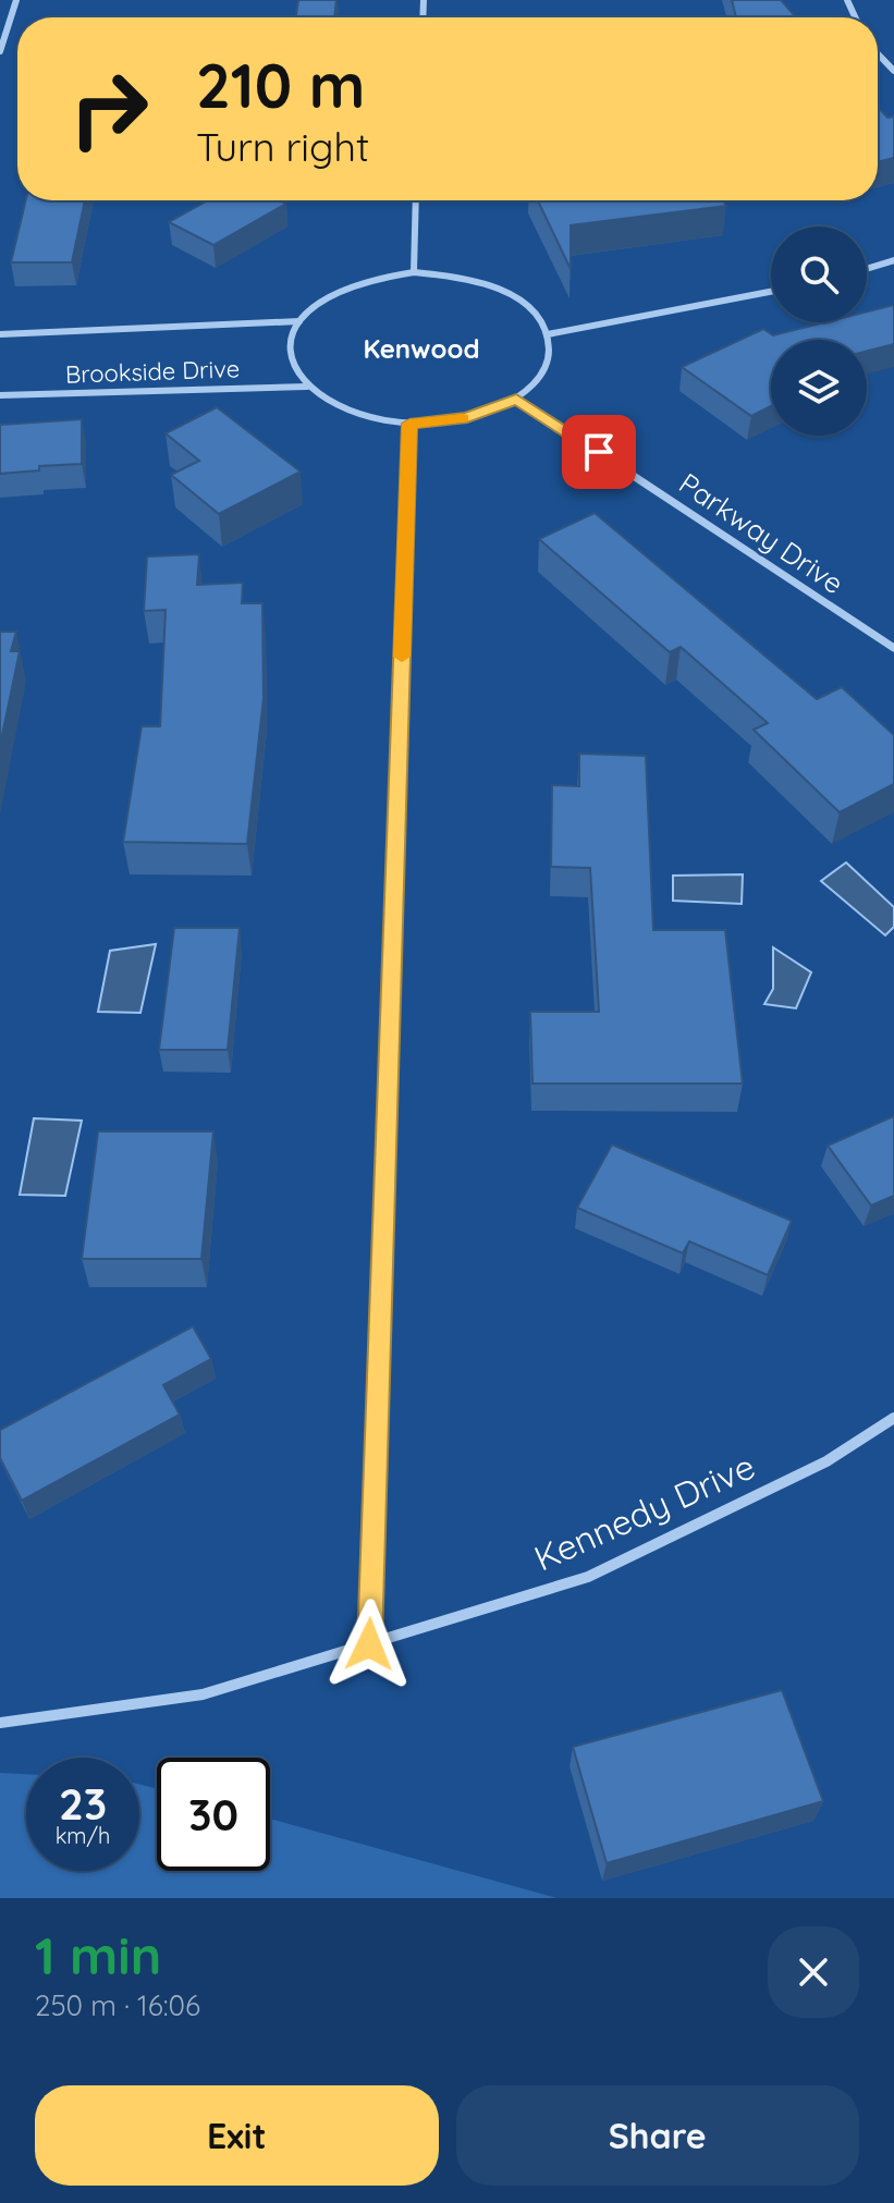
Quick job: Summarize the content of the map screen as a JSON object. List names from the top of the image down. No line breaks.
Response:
{"streets":{"street":["Brookside Drive","Parkway Drive","Kennedy Drive"]},"crossings":[["Brookside Drive","Parkway Drive"]],"districts":["Kenwood"],"page":{"turn":["210 m","Turn right"],"speed":"23 km/h","limit":"30","heading":["1 min","250 m · 16:06"],"buttons":["Exit","Share"]}}
